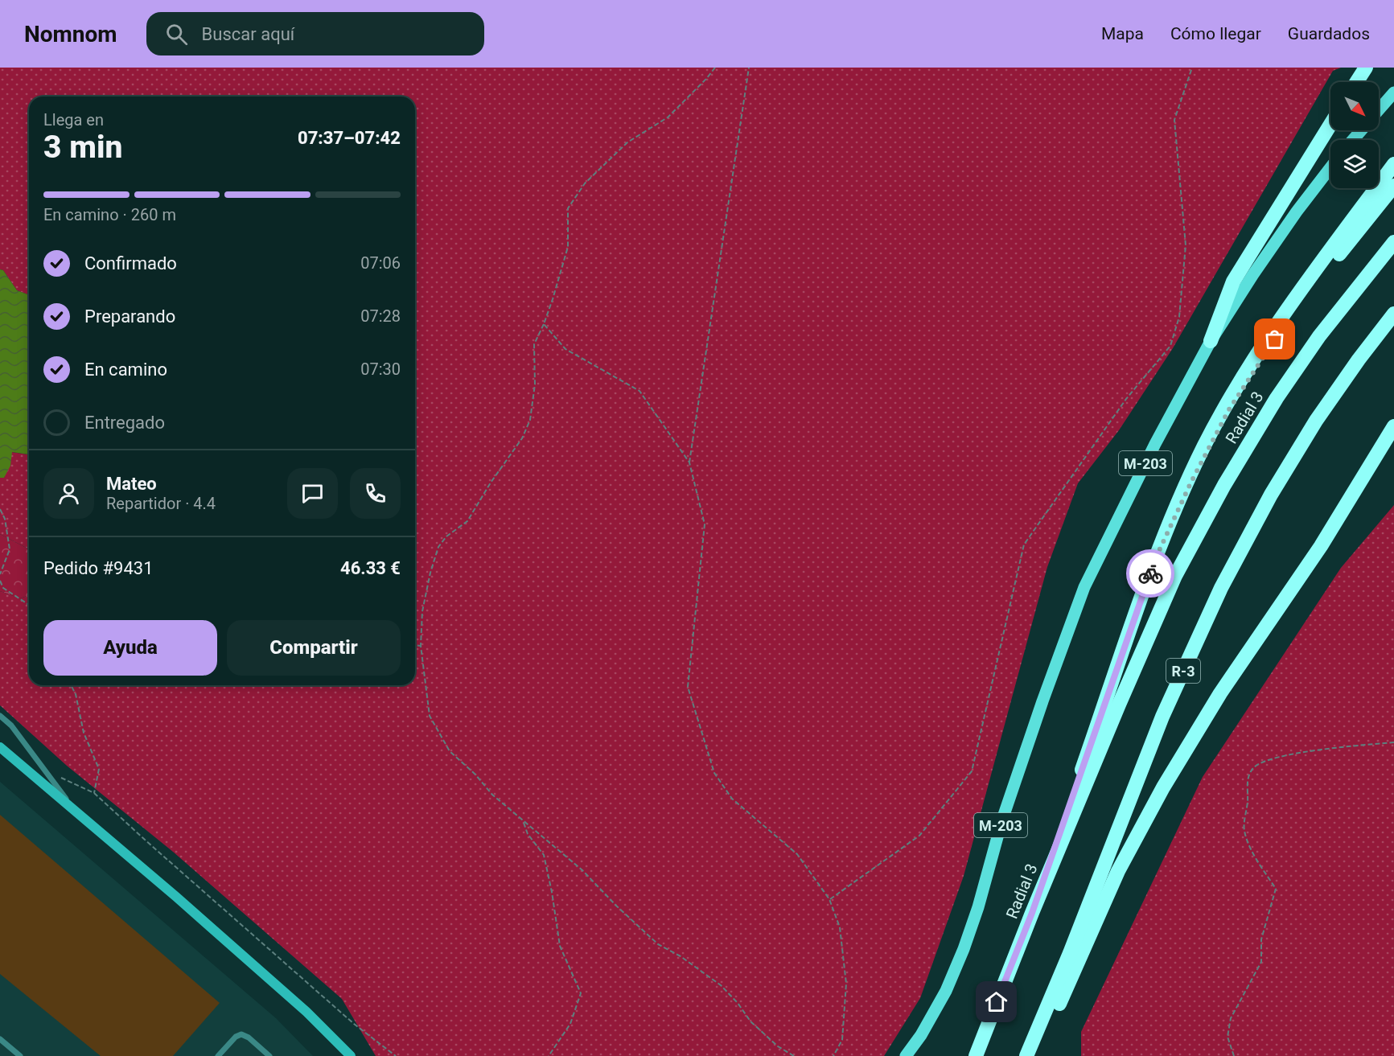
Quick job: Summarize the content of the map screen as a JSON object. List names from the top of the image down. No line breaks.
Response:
{"streets":{"highway":["Radial 3","R-3"],"main road":["M-203"]},"north":"bottom right","page":{"header":"Nomnom","search":"Buscar aquí","nav":["Mapa","Cómo llegar","Guardados"],"heading":["3 min","Llega en","07:37–07:42"],"panel":["Mateo","Repartidor · 4.4","Pedido #9431","46.33 €"],"bar":"En camino · 260 m","list":[["Confirmado","07:06"],["Preparando","07:28"],["En camino","07:30"],"Entregado"],"buttons":["Ayuda","Compartir"]}}
